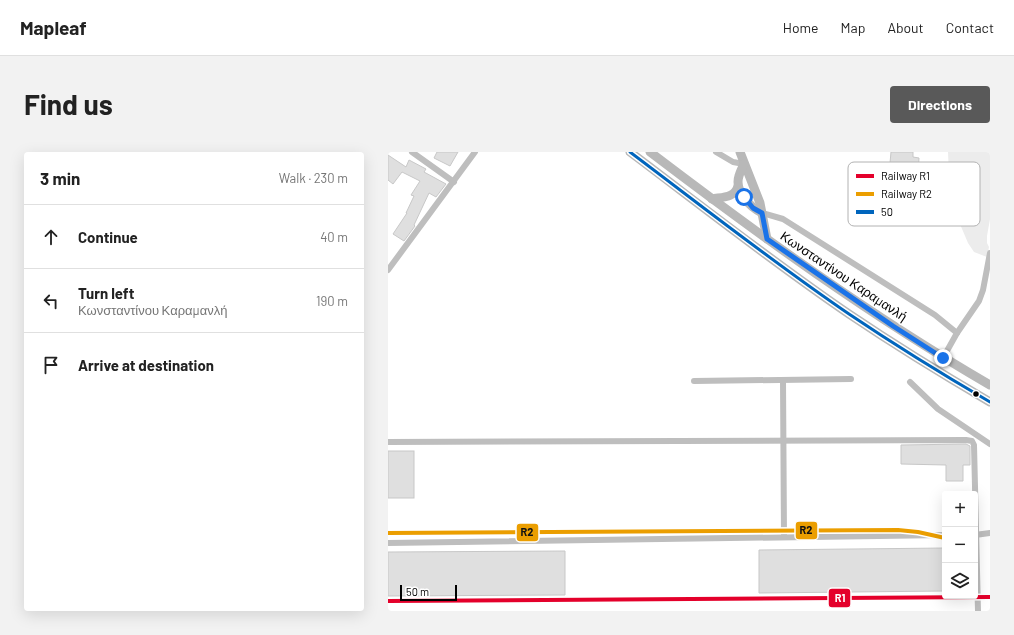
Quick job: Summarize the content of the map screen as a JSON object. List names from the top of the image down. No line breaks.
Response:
{"streets":{"main road":["Κωνσταντίνου Καραμανλή"]},"lines":["transit line 50","rail line R2","rail line R1"],"legend":["Railway R1","Railway R2","50"],"scale_bar":"50 m","page":{"header":"Mapleaf","nav":["Home","Map","About","Contact"],"buttons":"Directions","title":"Find us","heading":["3 min","Walk · 230 m"],"list":[["Continue","40 m"],["Turn left","Κωνσταντίνου Καραμανλή","190 m"],"Arrive at destination"],"map_buttons":["+","−"],"scale":"50 m"}}
